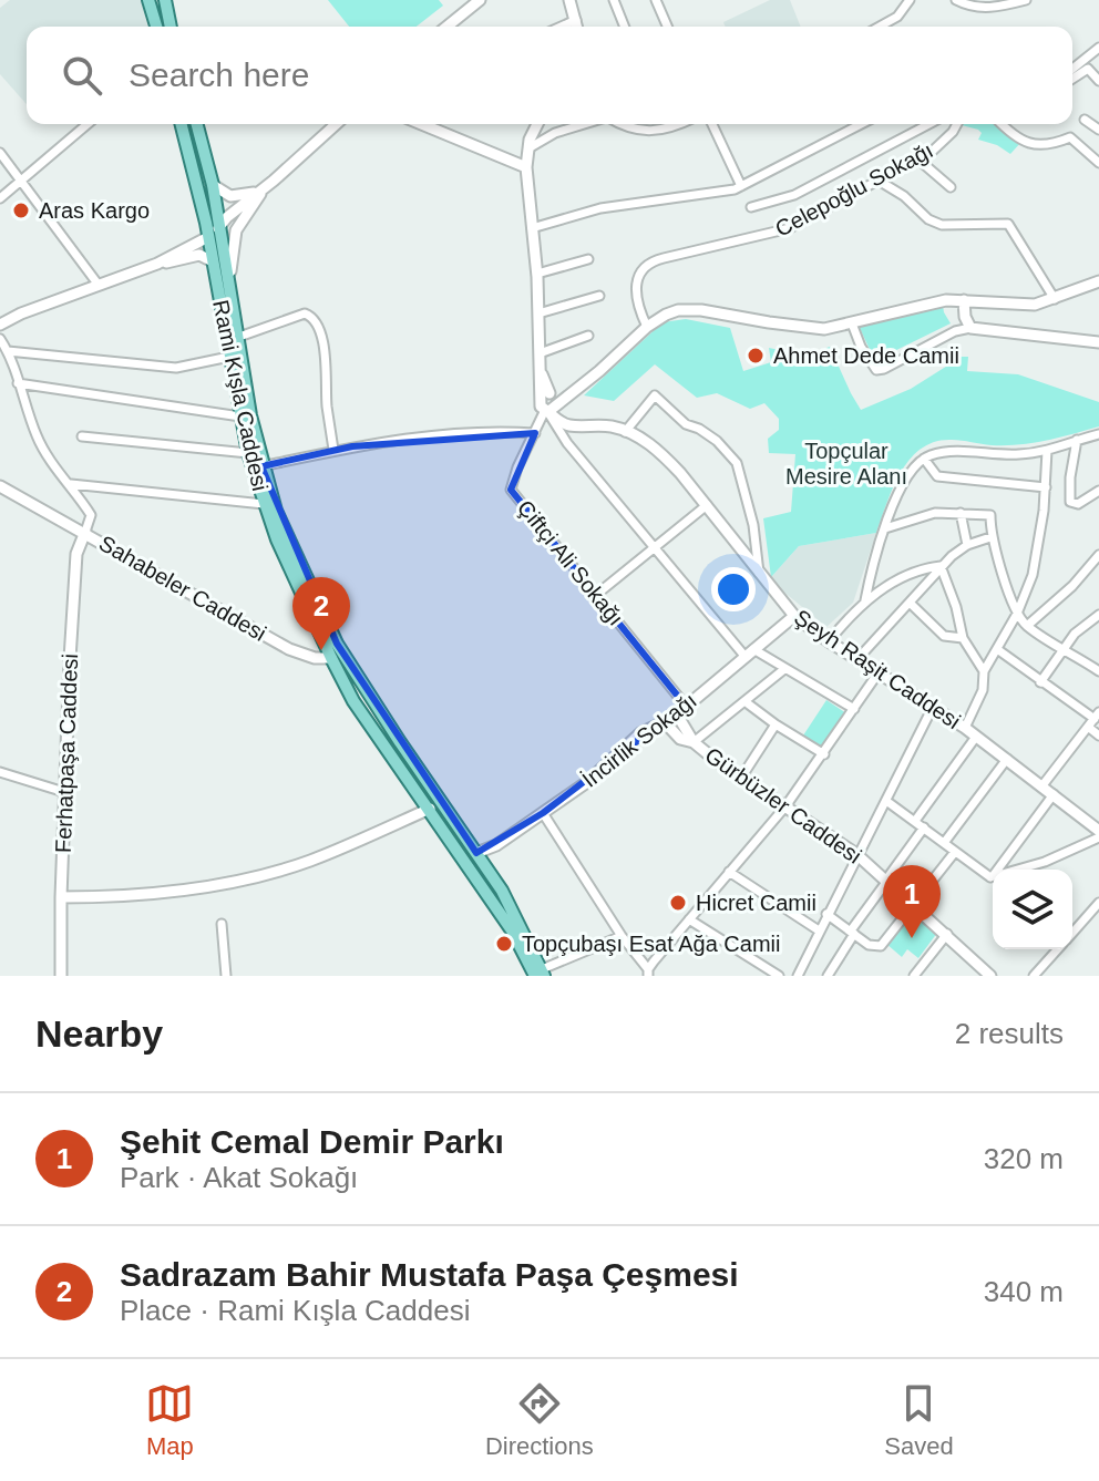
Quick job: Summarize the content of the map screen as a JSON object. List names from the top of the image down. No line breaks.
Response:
{"streets":{"main road":["Rami Kışla Caddesi"],"street":["Celepoğlu Sokağı","Çiftçi Ali Sokağı","Sahabeler Caddesi","Şeyh Raşit Caddesi","İncirlik Sokağı","Ferhatpaşa Caddesi","Gürbüzler Caddesi"]},"crossings":[["Rami Kışla Caddesi","Sahabeler Caddesi"],["Rami Kışla Caddesi","İncirlik Sokağı"],["Çiftçi Ali Sokağı","Şeyh Raşit Caddesi"],["Çiftçi Ali Sokağı","İncirlik Sokağı"],["Sahabeler Caddesi","Ferhatpaşa Caddesi"],["Şeyh Raşit Caddesi","İncirlik Sokağı"],["İncirlik Sokağı","Gürbüzler Caddesi"]],"parks":["Topçular Mesire Alanı"],"places":["Aras Kargo","Ahmet Dede Camii","Hicret Camii","Topçubaşı Esat Ağa Camii"],"page":{"search":"Search here","pins":["2","1"],"heading":["Nearby","2 results"],"list":[{"mark":"1","name":"Şehit Cemal Demir Parkı","note":"Park · Akat Sokağı","value":"320 m"},{"mark":"2","name":"Sadrazam Bahir Mustafa Paşa Çeşmesi","note":"Place · Rami Kışla Caddesi","value":"340 m"}],"nav":["Map","Directions","Saved"]}}
